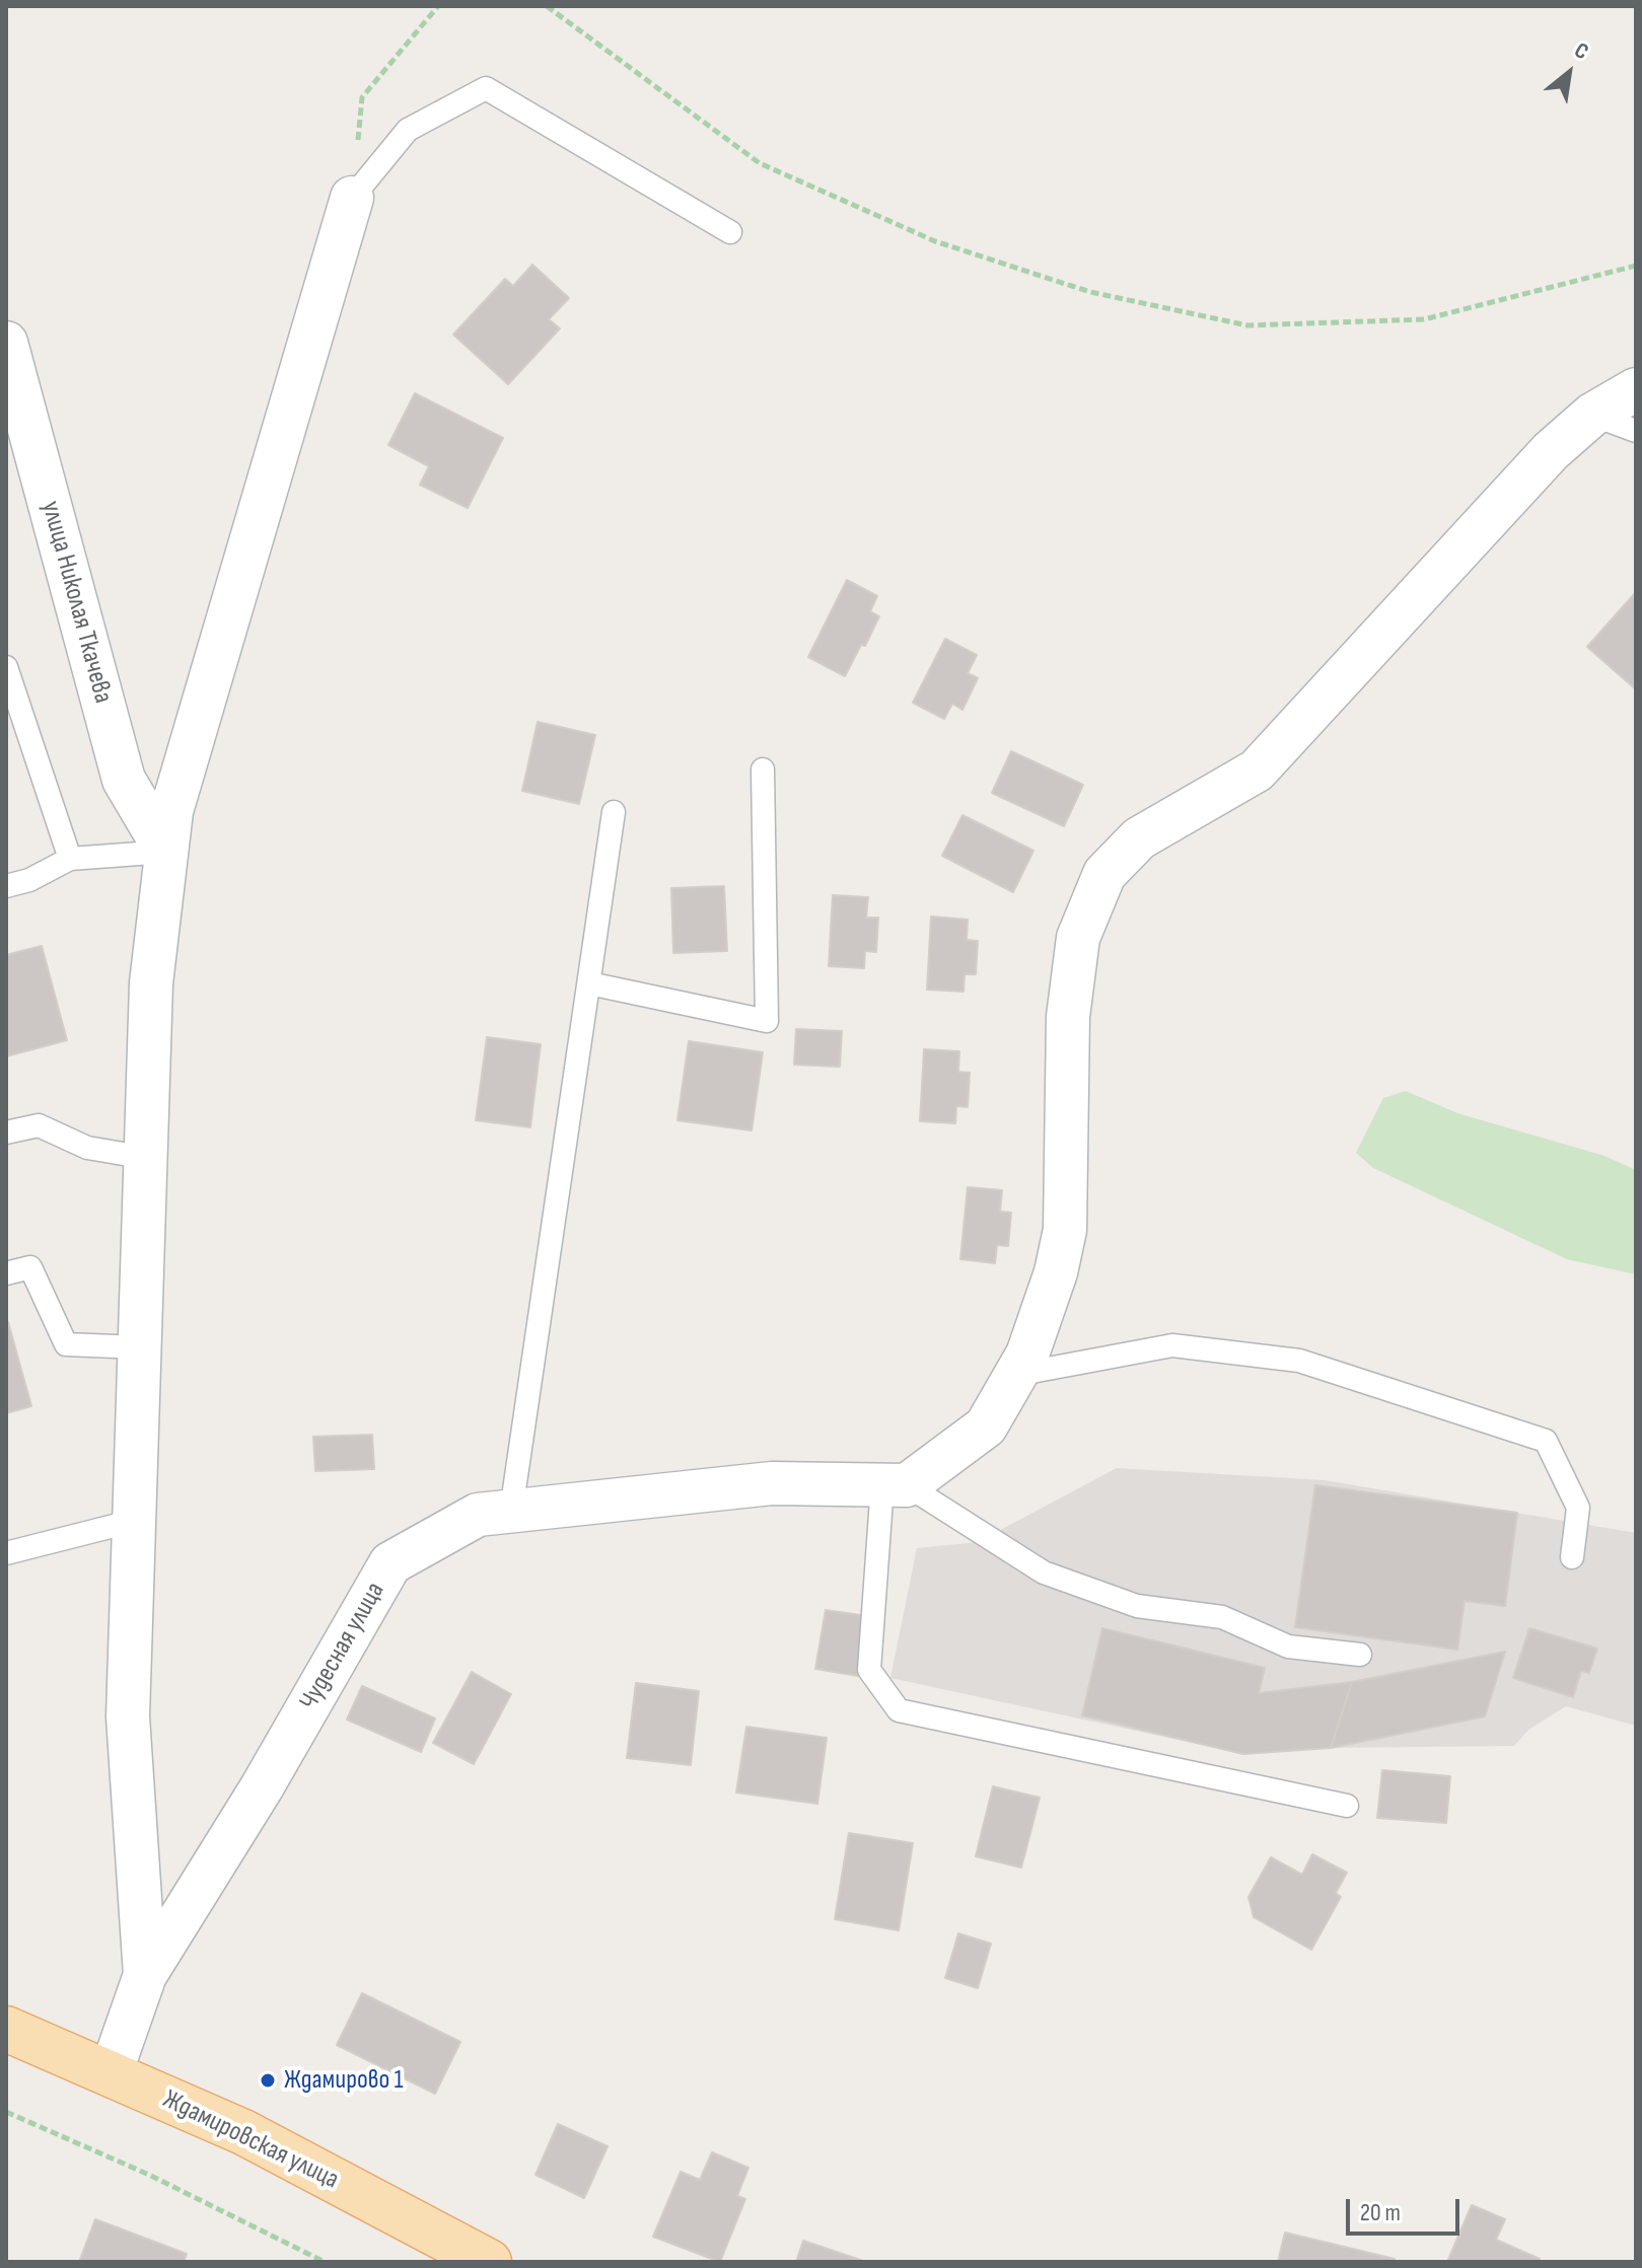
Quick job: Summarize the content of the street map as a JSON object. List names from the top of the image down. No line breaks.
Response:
{"streets":{"main road":["Ждамировская улица"],"street":["улица Николая Ткачева","Чудесная улица"]},"places":["Ждамирово 1"],"scale_bar":"20 m","north":"top right"}
